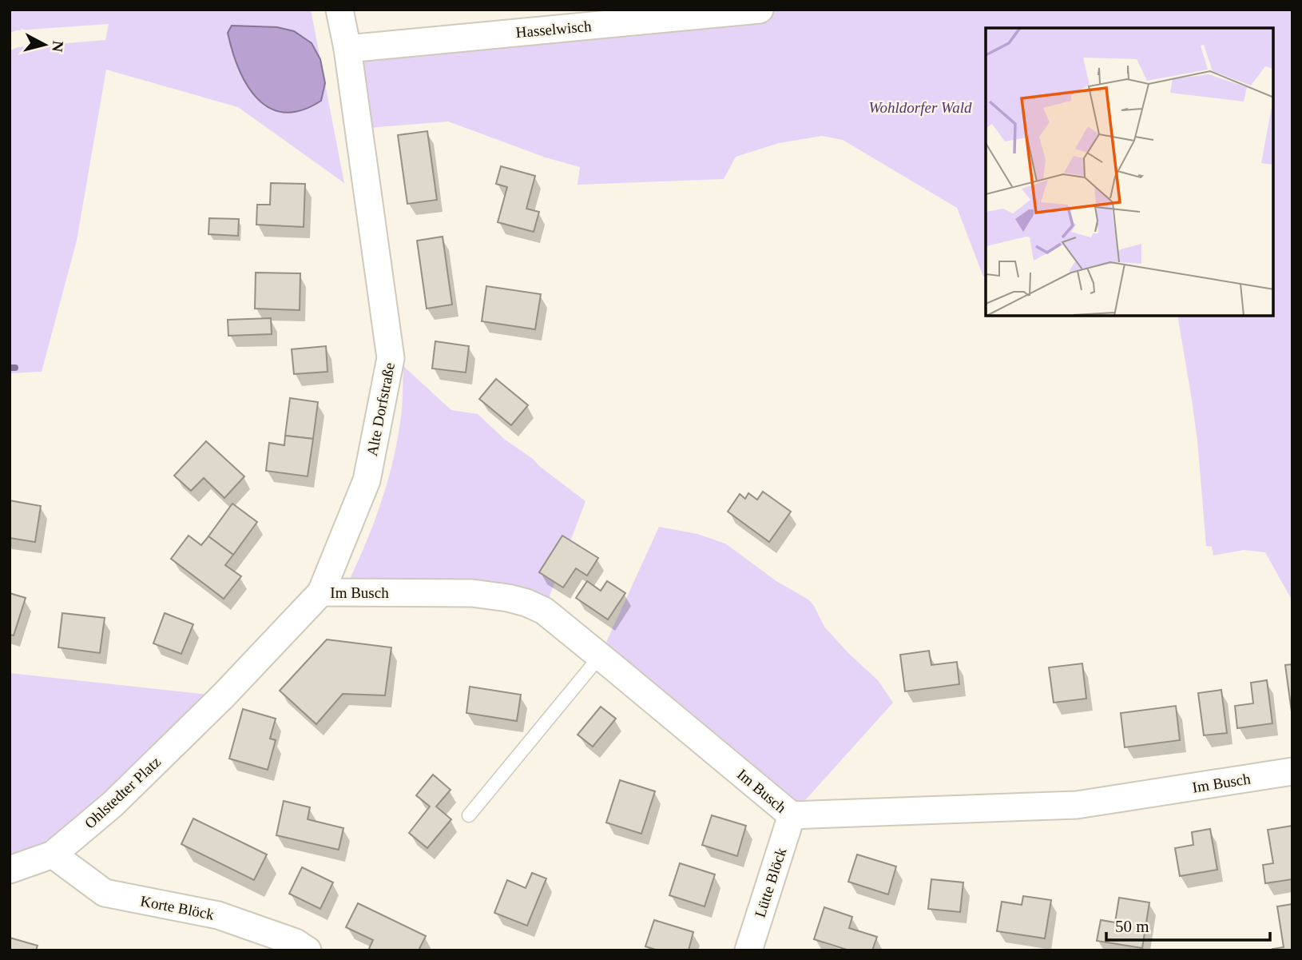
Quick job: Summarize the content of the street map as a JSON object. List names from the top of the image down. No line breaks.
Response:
{"streets":{"street":["Hasselwisch","Alte Dorfstraße","Im Busch","Ohlstedter Platz","Lütte Blöck","Korte Blöck"]},"crossings":[["Hasselwisch","Alte Dorfstraße"],["Alte Dorfstraße","Im Busch"],["Alte Dorfstraße","Ohlstedter Platz"],["Im Busch","Lütte Blöck"],["Ohlstedter Platz","Korte Blöck"]],"parks":["Wohldorfer Wald"],"scale_bar":"50 m","north":"right"}
